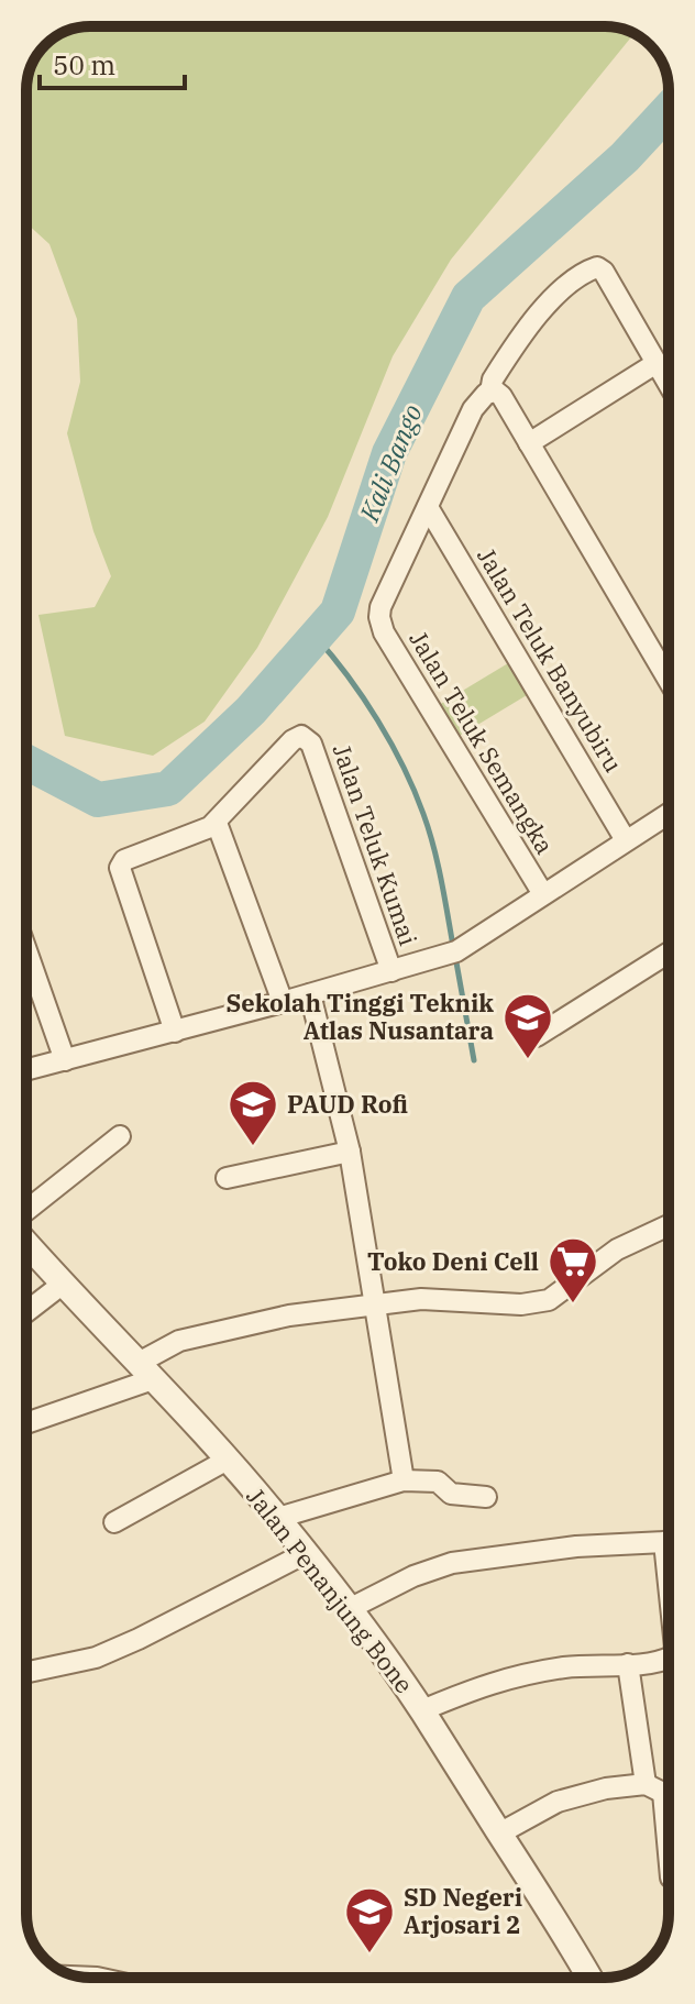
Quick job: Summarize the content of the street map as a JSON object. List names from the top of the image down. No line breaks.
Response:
{"streets":{"street":["Jalan Teluk Banyubiru","Jalan Teluk Semangka","Jalan Teluk Kumai","Jalan Penanjung Bone"]},"crossings":[["Jalan Teluk Banyubiru","Jalan Teluk Semangka"]],"water":["Kali Bango"],"places":{"school or university":["Sekolah Tinggi Teknik Atlas Nusantara","PAUD Rofi","SD Negeri Arjosari 2"],"supermarket":["Toko Deni Cell"]},"scale_bar":"50 m"}
